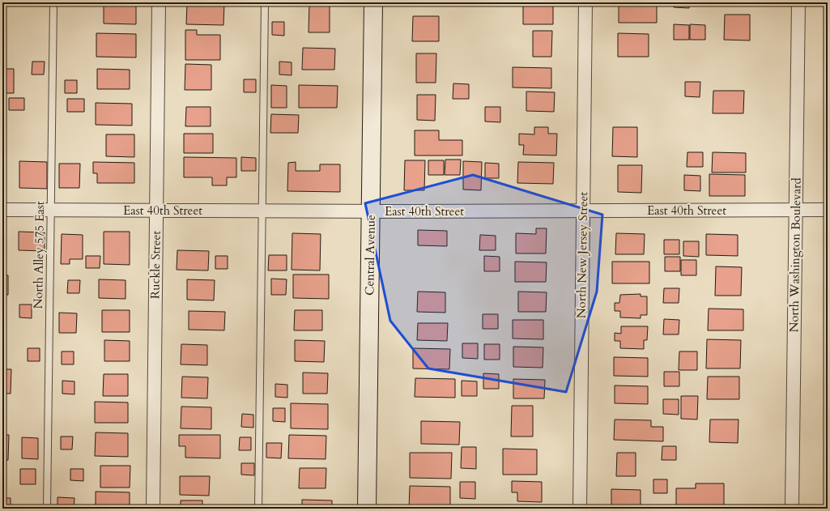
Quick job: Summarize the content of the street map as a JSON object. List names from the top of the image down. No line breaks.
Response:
{"streets":{"main road":["Central Avenue"],"street":["East 40th Street","North New Jersey Street","North Washington Boulevard","Ruckle Street"],"lane":["North Alley 575 East"]},"crossings":[["East 40th Street","North Alley 575 East"],["East 40th Street","Central Avenue"],["East 40th Street","North New Jersey Street"],["East 40th Street","North Washington Boulevard"],["East 40th Street","Ruckle Street"]]}
